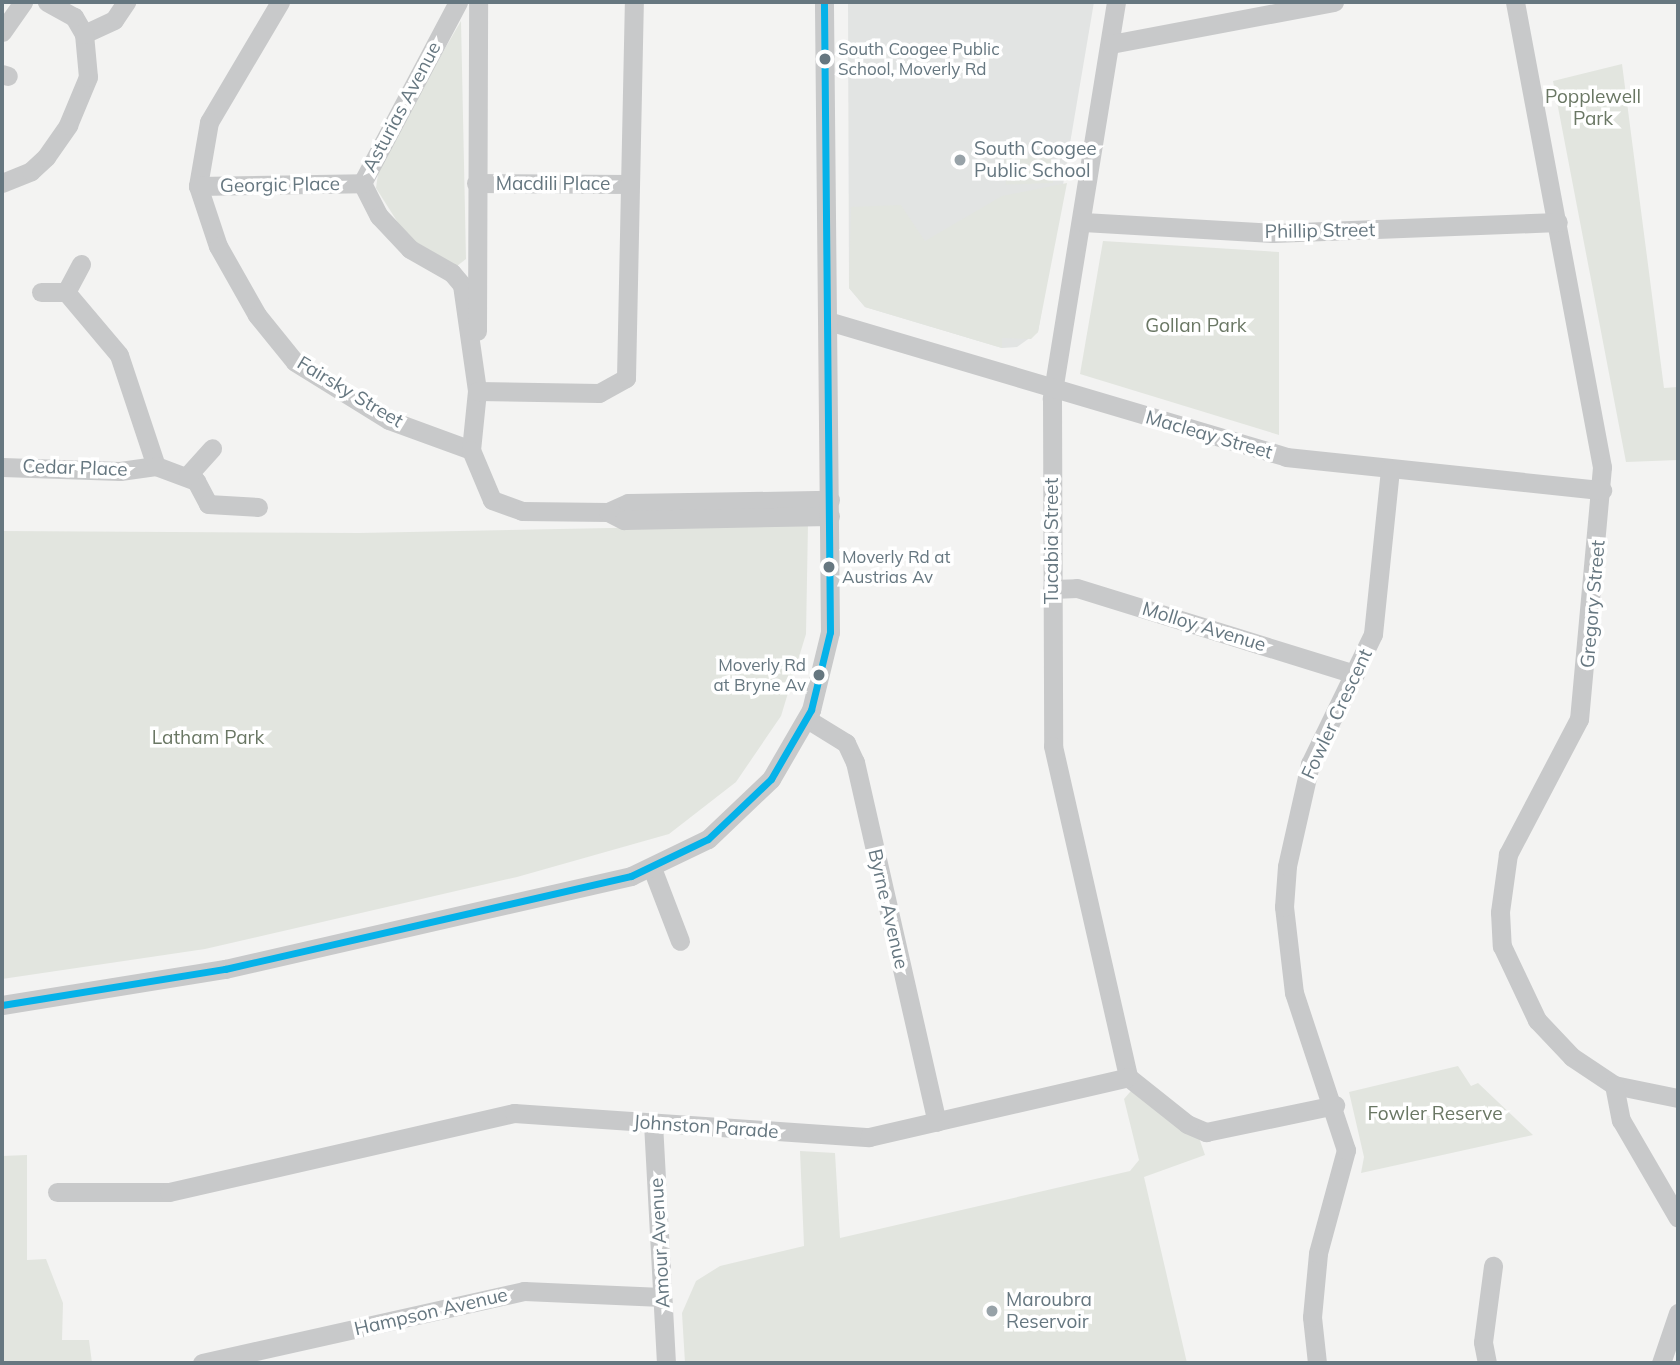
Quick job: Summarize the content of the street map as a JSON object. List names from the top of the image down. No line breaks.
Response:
{"streets":{"street":["Asturias Avenue","Macdili Place","Georgic Place","Phillip Street","Fairsky Street","Macleay Street","Cedar Place","Tucabia Street","Gregory Street","Molloy Avenue","Fowler Crescent","Byrne Avenue","Johnston Parade","Amour Avenue","Hampson Avenue"]},"crossings":[["Asturias Avenue","Macdili Place"],["Asturias Avenue","Georgic Place"],["Asturias Avenue","Fairsky Street"],["Georgic Place","Fairsky Street"],["Phillip Street","Tucabia Street"],["Phillip Street","Gregory Street"],["Macleay Street","Tucabia Street"],["Macleay Street","Gregory Street"],["Macleay Street","Fowler Crescent"],["Tucabia Street","Molloy Avenue"],["Tucabia Street","Johnston Parade"],["Molloy Avenue","Fowler Crescent"],["Byrne Avenue","Johnston Parade"],["Johnston Parade","Amour Avenue"],["Amour Avenue","Hampson Avenue"]],"parks":["Popplewell Park","Gollan Park","Latham Park","Fowler Reserve"],"places":["South Coogee Public School, Moverly Rd","South Coogee Public School","Moverly Rd at Austrias Av","Moverly Rd at Bryne Av","Maroubra Reservoir"]}
